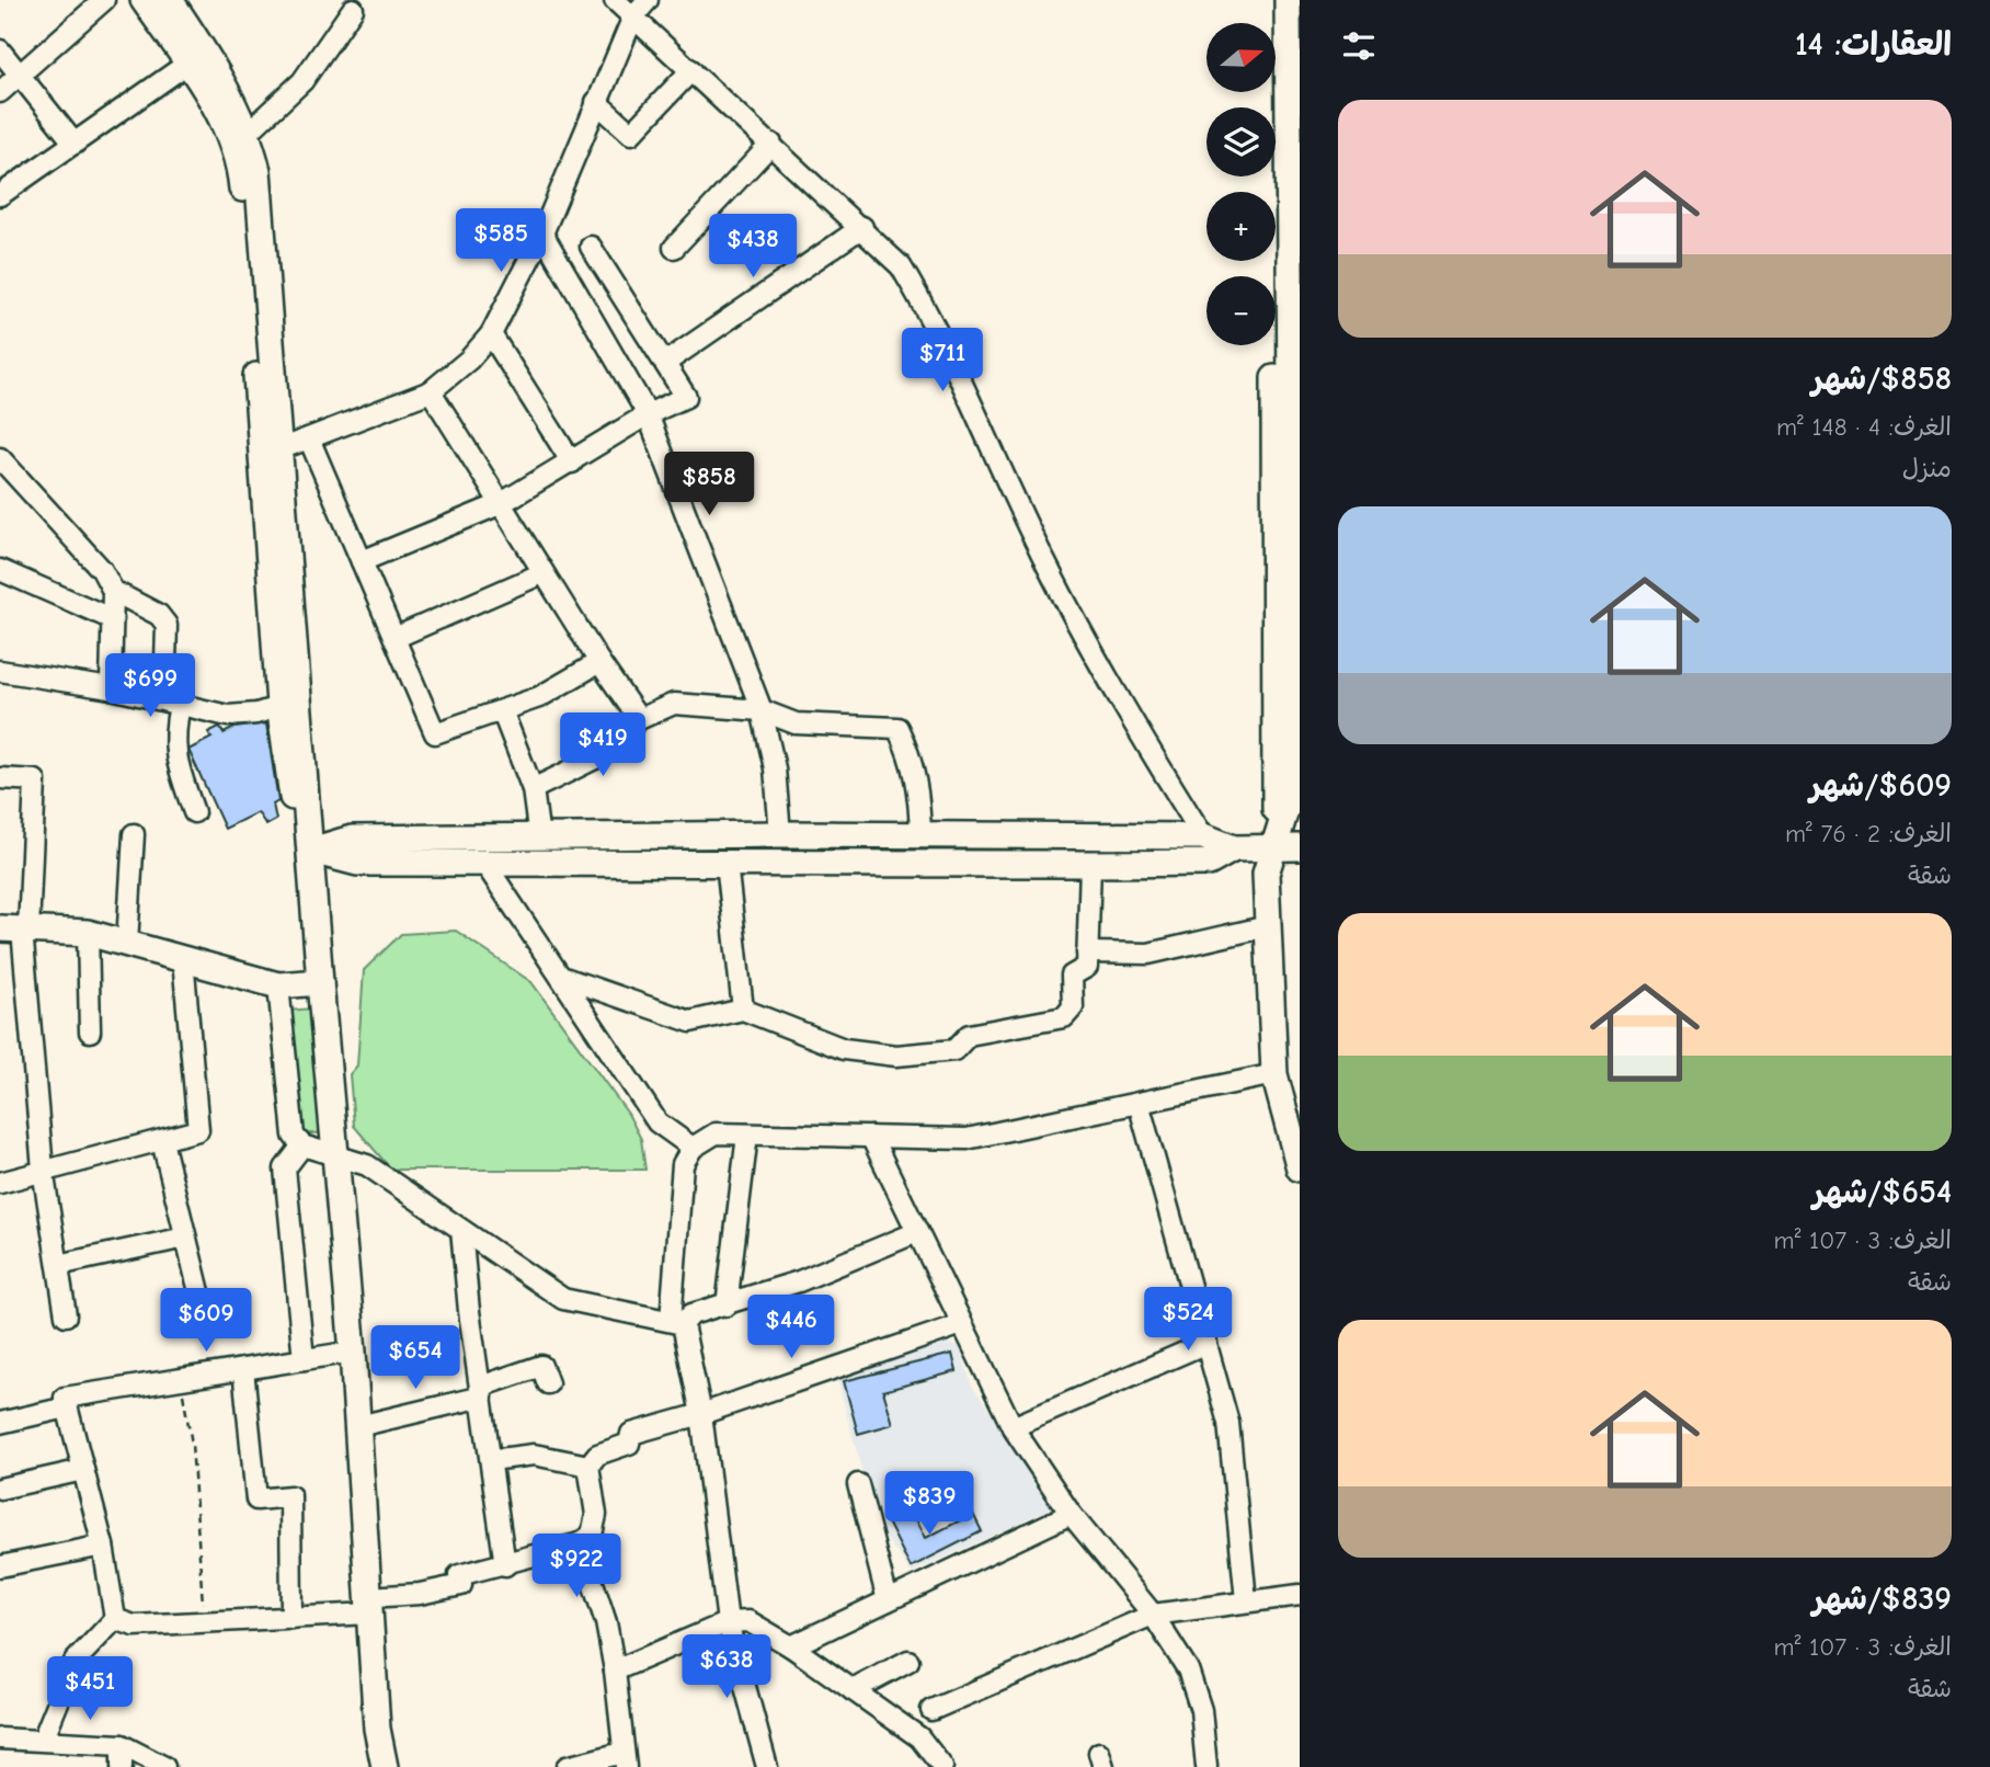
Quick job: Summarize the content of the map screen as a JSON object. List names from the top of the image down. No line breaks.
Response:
{"north":"right","page":{"heading":"العقارات: 14","map_buttons":["+","−"],"list":[{"name":"$858/شهر","note":"الغرف: 4 · 148 m² · منزل"},{"name":"$609/شهر","note":"الغرف: 2 · 76 m² · شقة"},{"name":"$654/شهر","note":"الغرف: 3 · 107 m² · شقة"},{"name":"$839/شهر","note":"الغرف: 3 · 107 m² · شقة"}],"price":["$585","$438","$711","$858","$699","$419","$524","$609","$446","$654","$839","$922","$638","$451"]}}
